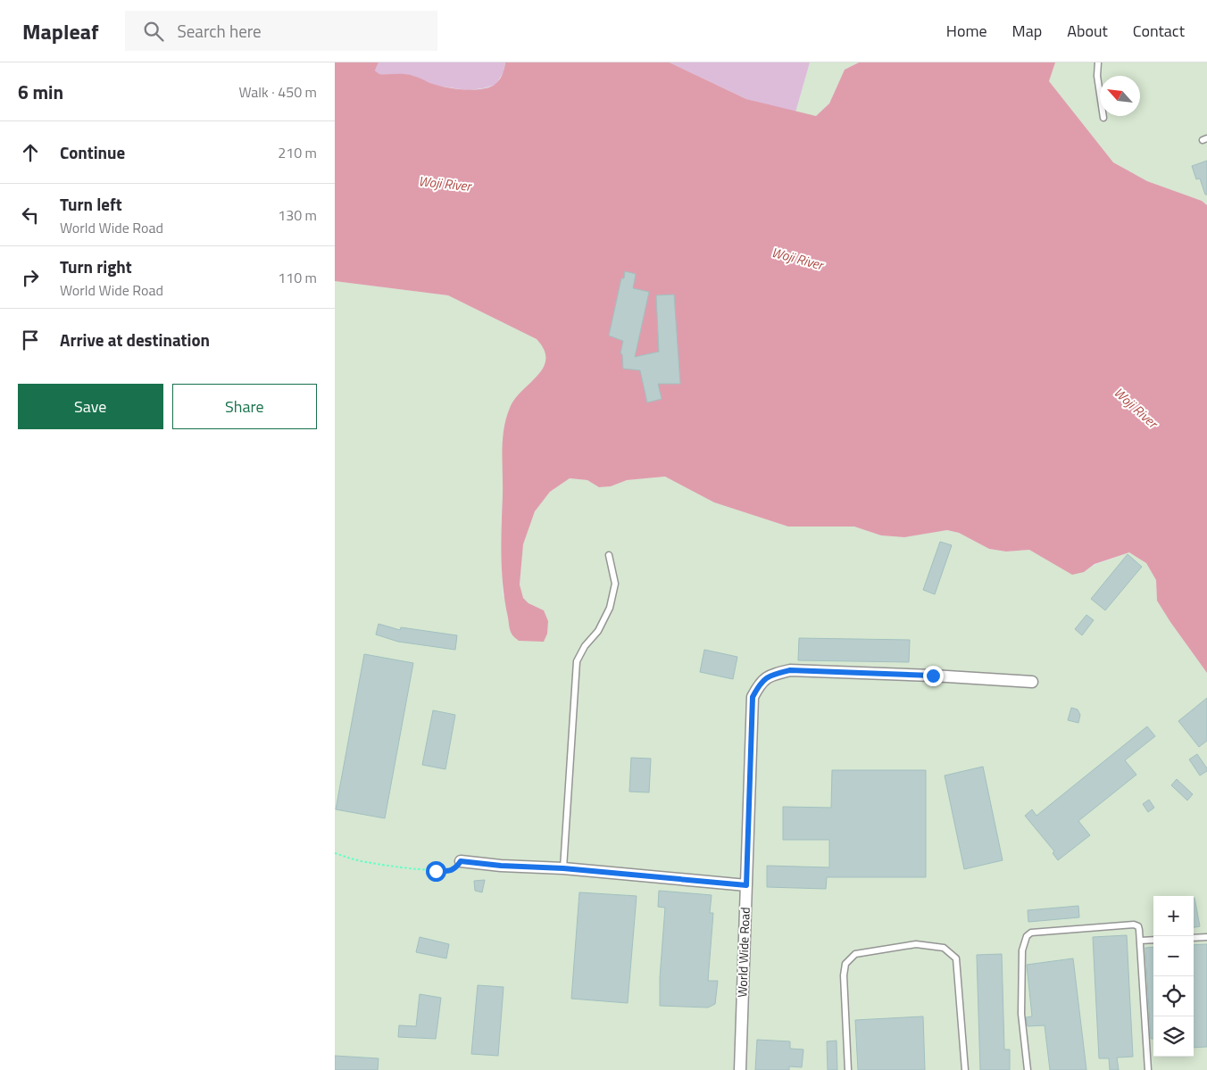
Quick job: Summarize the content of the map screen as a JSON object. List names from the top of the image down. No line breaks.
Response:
{"streets":{"street":["World Wide Road"]},"water":["Woji River"],"north":"top left","page":{"header":"Mapleaf","search":"Search here","nav":["Home","Map","About","Contact"],"heading":["6 min","Walk · 450 m"],"list":[["Continue","210 m"],["Turn left","World Wide Road","130 m"],["Turn right","World Wide Road","110 m"],"Arrive at destination"],"buttons":["Save","Share"],"map_buttons":["+","−"]}}
